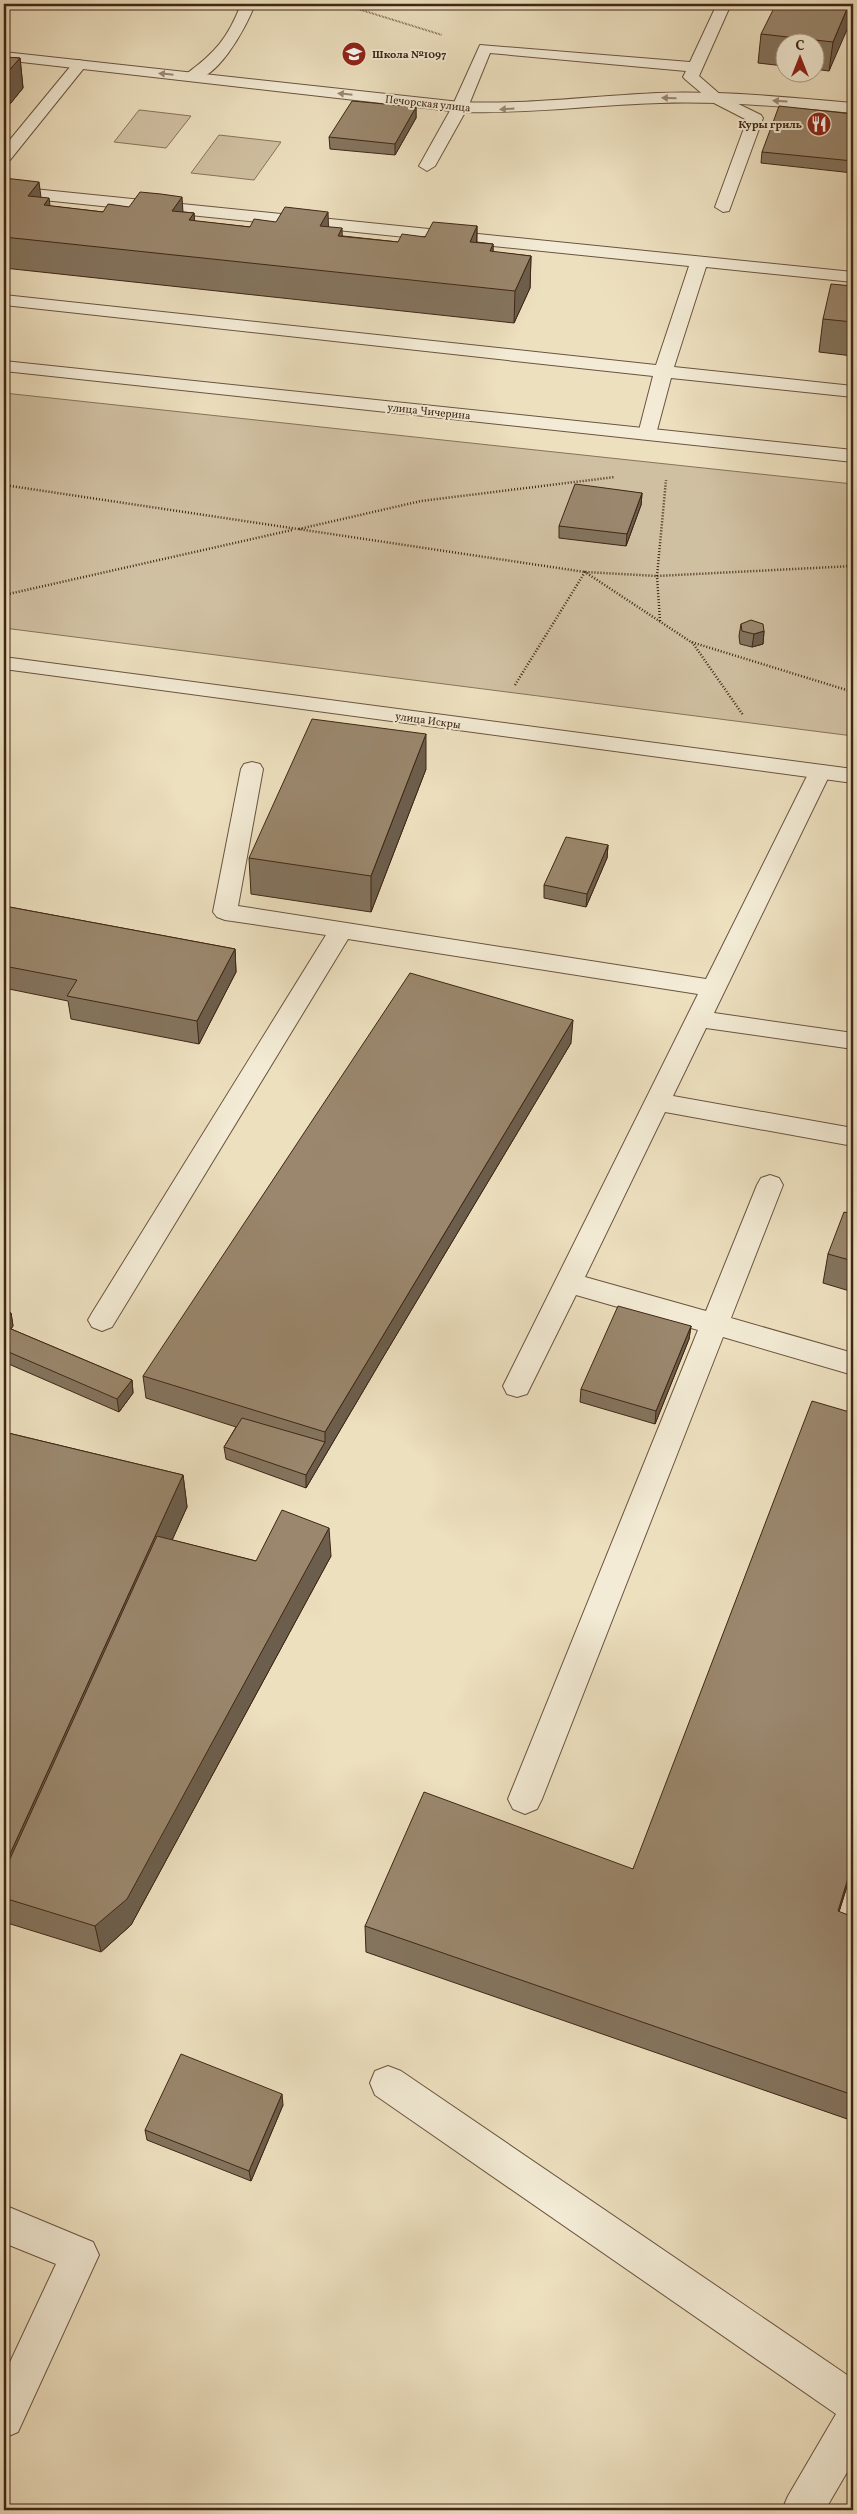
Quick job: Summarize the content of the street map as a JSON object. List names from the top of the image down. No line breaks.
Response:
{"streets":{"street":["Печорская улица","улица Чичерина","улица Искры"]},"places":{"school or university":["Школа №1097"],"restaurant":["Куры гриль"]},"north":"top"}
